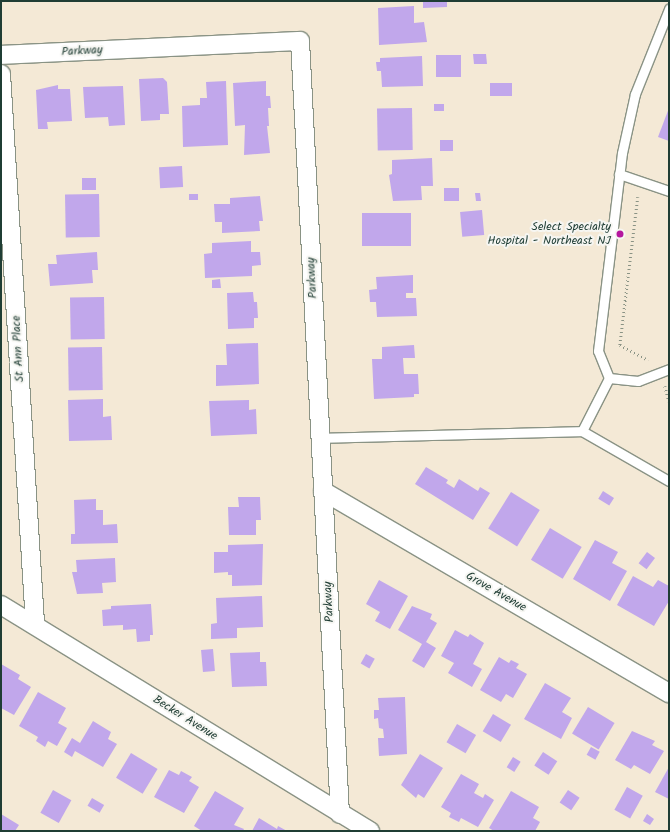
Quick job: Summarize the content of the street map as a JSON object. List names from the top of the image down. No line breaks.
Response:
{"streets":{"street":["Parkway","St Ann Place","Grove Avenue","Becker Avenue"]},"crossings":[["Parkway","Grove Avenue"],["Parkway","Becker Avenue"],["St Ann Place","Becker Avenue"]],"places":["Select Specialty Hospital - Northeast NJ"]}
